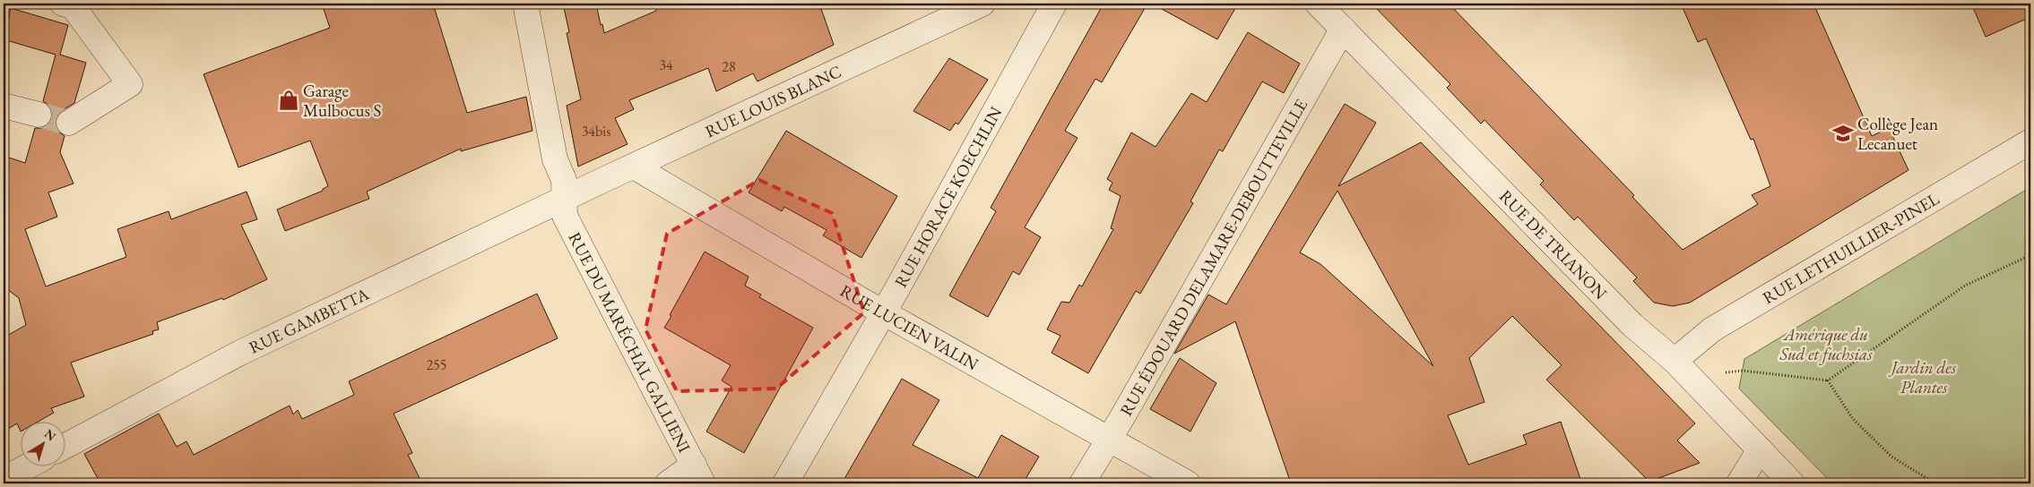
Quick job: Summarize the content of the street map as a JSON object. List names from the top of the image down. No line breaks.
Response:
{"streets":{"street":["RUE LOUIS BLANC","RUE HORACE KOECHLIN","RUE DE TRIANON","RUE LETHUILLIER-PINEL","RUE ÉDOUARD DELAMARE-DEBOUTTEVILLE","RUE GAMBETTA","RUE LUCIEN VALIN","RUE DU MARÉCHAL GALLIENI"]},"crossings":[["RUE LOUIS BLANC","RUE GAMBETTA"],["RUE LOUIS BLANC","RUE LUCIEN VALIN"],["RUE LOUIS BLANC","RUE DU MARÉCHAL GALLIENI"],["RUE HORACE KOECHLIN","RUE LUCIEN VALIN"],["RUE DE TRIANON","RUE LETHUILLIER-PINEL"],["RUE DE TRIANON","RUE ÉDOUARD DELAMARE-DEBOUTTEVILLE"],["RUE ÉDOUARD DELAMARE-DEBOUTTEVILLE","RUE LUCIEN VALIN"],["RUE GAMBETTA","RUE DU MARÉCHAL GALLIENI"]],"parks":["Amérique du Sud et fuchsias","Jardin des Plantes"],"places":{"shop":["Garage Mulbocus S"],"school or university":["Collège Jean Lecanuet"]},"house_numbers":["34","28","34bis","255"],"north":"top right"}
